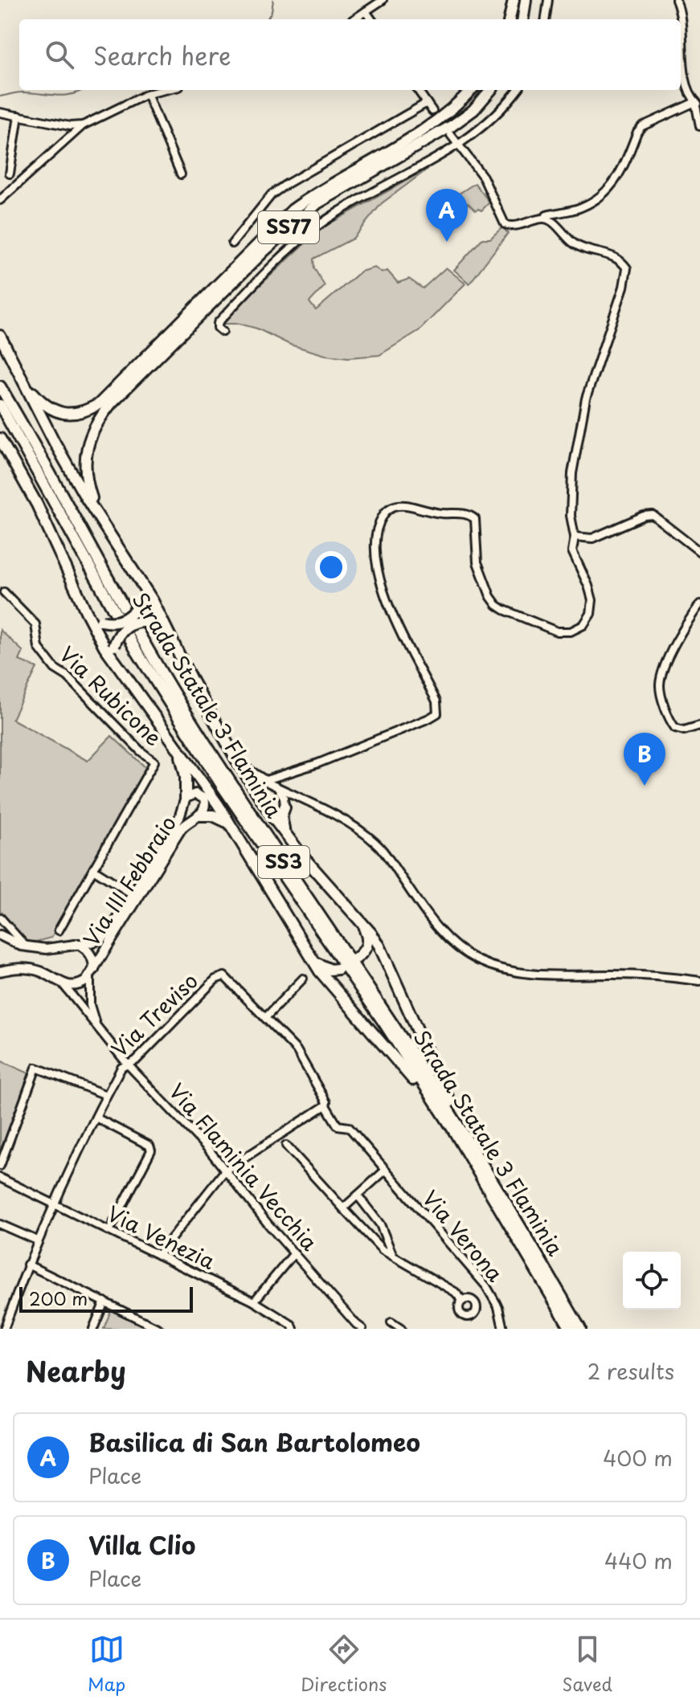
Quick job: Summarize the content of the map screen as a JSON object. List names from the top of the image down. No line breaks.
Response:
{"streets":{"highway":["SS77","Strada Statale 3 Flaminia","SS3"],"main road":["Via III Febbraio","Via Flaminia Vecchia"],"street":["Via Rubicone","Via Treviso","Via Verona","Via Venezia"]},"crossings":[["Via III Febbraio","Via Flaminia Vecchia"],["Via Treviso","Via Flaminia Vecchia"],["Via Treviso","Via Verona"],["Via Treviso","Via Venezia"]],"scale_bar":"200 m","page":{"search":"Search here","pins":["A","B"],"scale":"200 m","heading":["Nearby","2 results"],"list":[{"mark":"A","name":"Basilica di San Bartolomeo","note":"Place","value":"400 m"},{"mark":"B","name":"Villa Clio","note":"Place","value":"440 m"}],"nav":["Map","Directions","Saved"]}}
